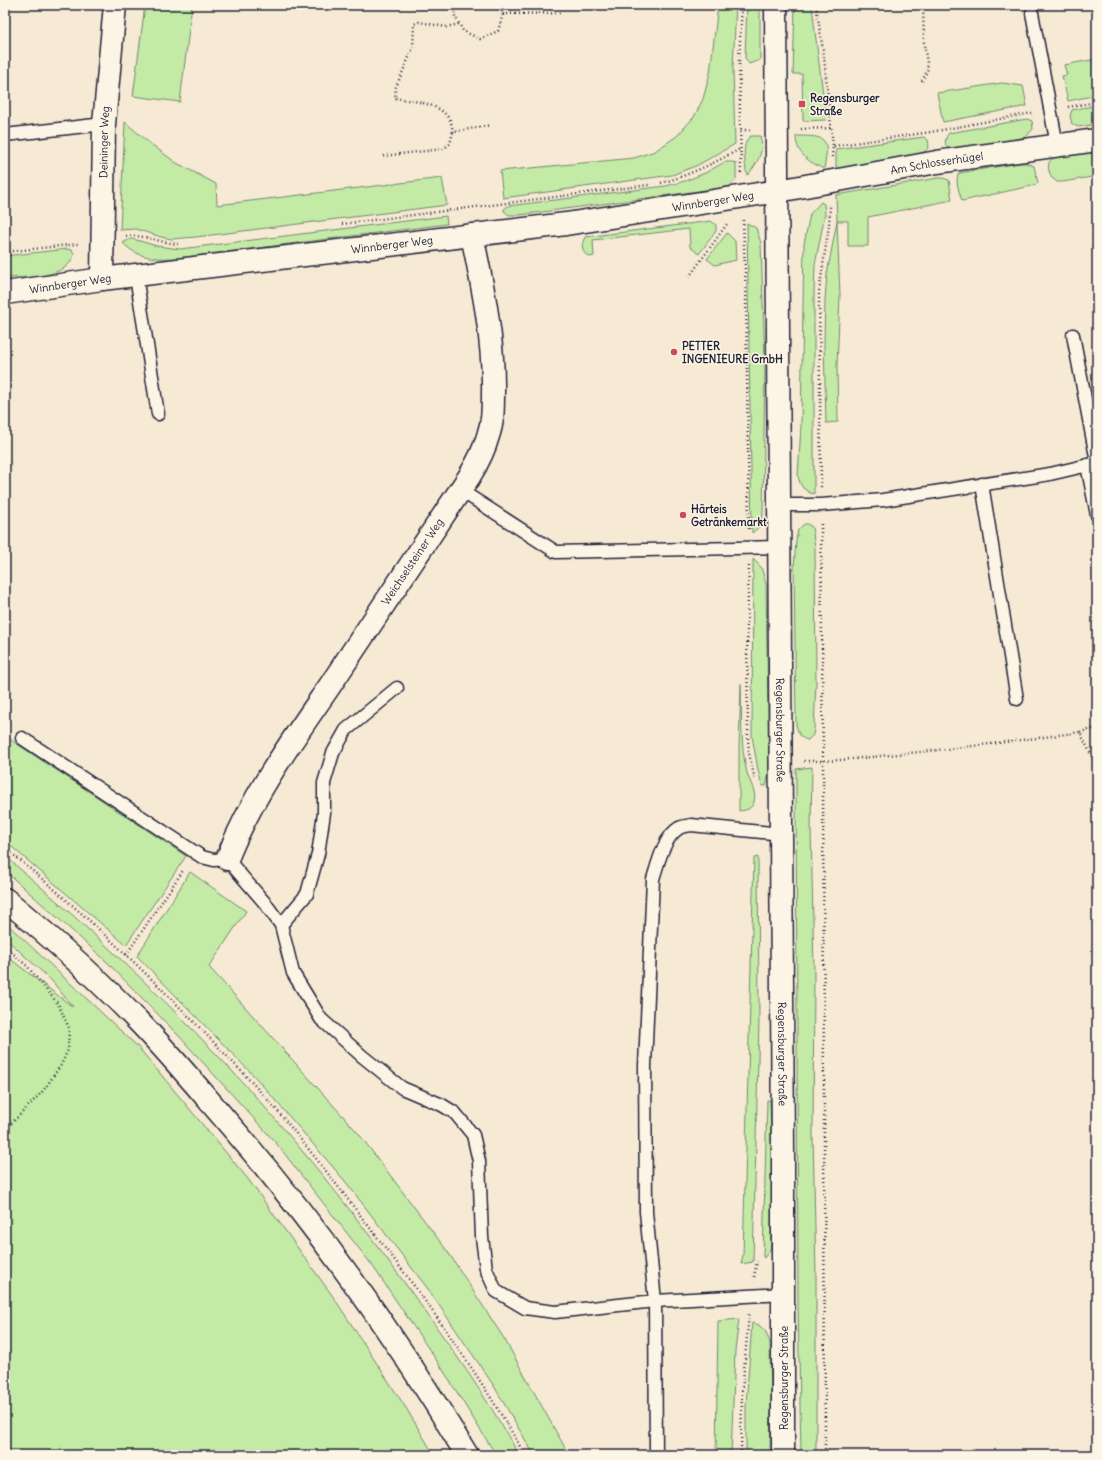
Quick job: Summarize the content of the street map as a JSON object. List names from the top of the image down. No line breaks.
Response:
{"streets":{"main road":["Deininger Weg","Am Schlosserhügel","Winnberger Weg","Weichselsteiner Weg","Regensburger Straße"]},"crossings":[["Deininger Weg","Winnberger Weg"],["Am Schlosserhügel","Winnberger Weg"],["Am Schlosserhügel","Regensburger Straße"],["Winnberger Weg","Weichselsteiner Weg"],["Winnberger Weg","Regensburger Straße"]],"places":{"transit":["Regensburger Straße"],"other":["PETTER INGENIEURE GmbH","Härteis Getränkemarkt"]}}
